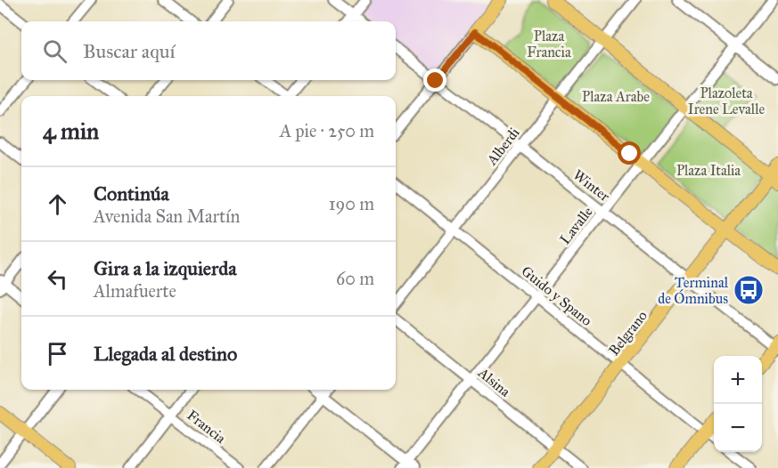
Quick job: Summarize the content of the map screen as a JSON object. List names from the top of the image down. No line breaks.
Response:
{"streets":{"main road":["Belgrano"],"street":["Alberdi","Winter","Lavalle","Guido y Spano","Alsina","Francia"]},"crossings":[["Alberdi","Winter"],["Alberdi","Guido y Spano"],["Winter","Lavalle"],["Winter","Belgrano"],["Lavalle","Guido y Spano"],["Lavalle","Alsina"],["Guido y Spano","Belgrano"],["Belgrano","Alsina"]],"parks":["Plaza Francia","Plazoleta Irene Levalle","Plaza Arabe","Plaza Italia"],"places":{"bus stop":["Terminal de Ómnibus"]},"page":{"search":"Buscar aquí","heading":["4 min","A pie · 250 m"],"list":[["Continúa","Avenida San Martín","190 m"],["Gira a la izquierda","Almafuerte","60 m"],"Llegada al destino"],"map_buttons":["+","−"]}}
